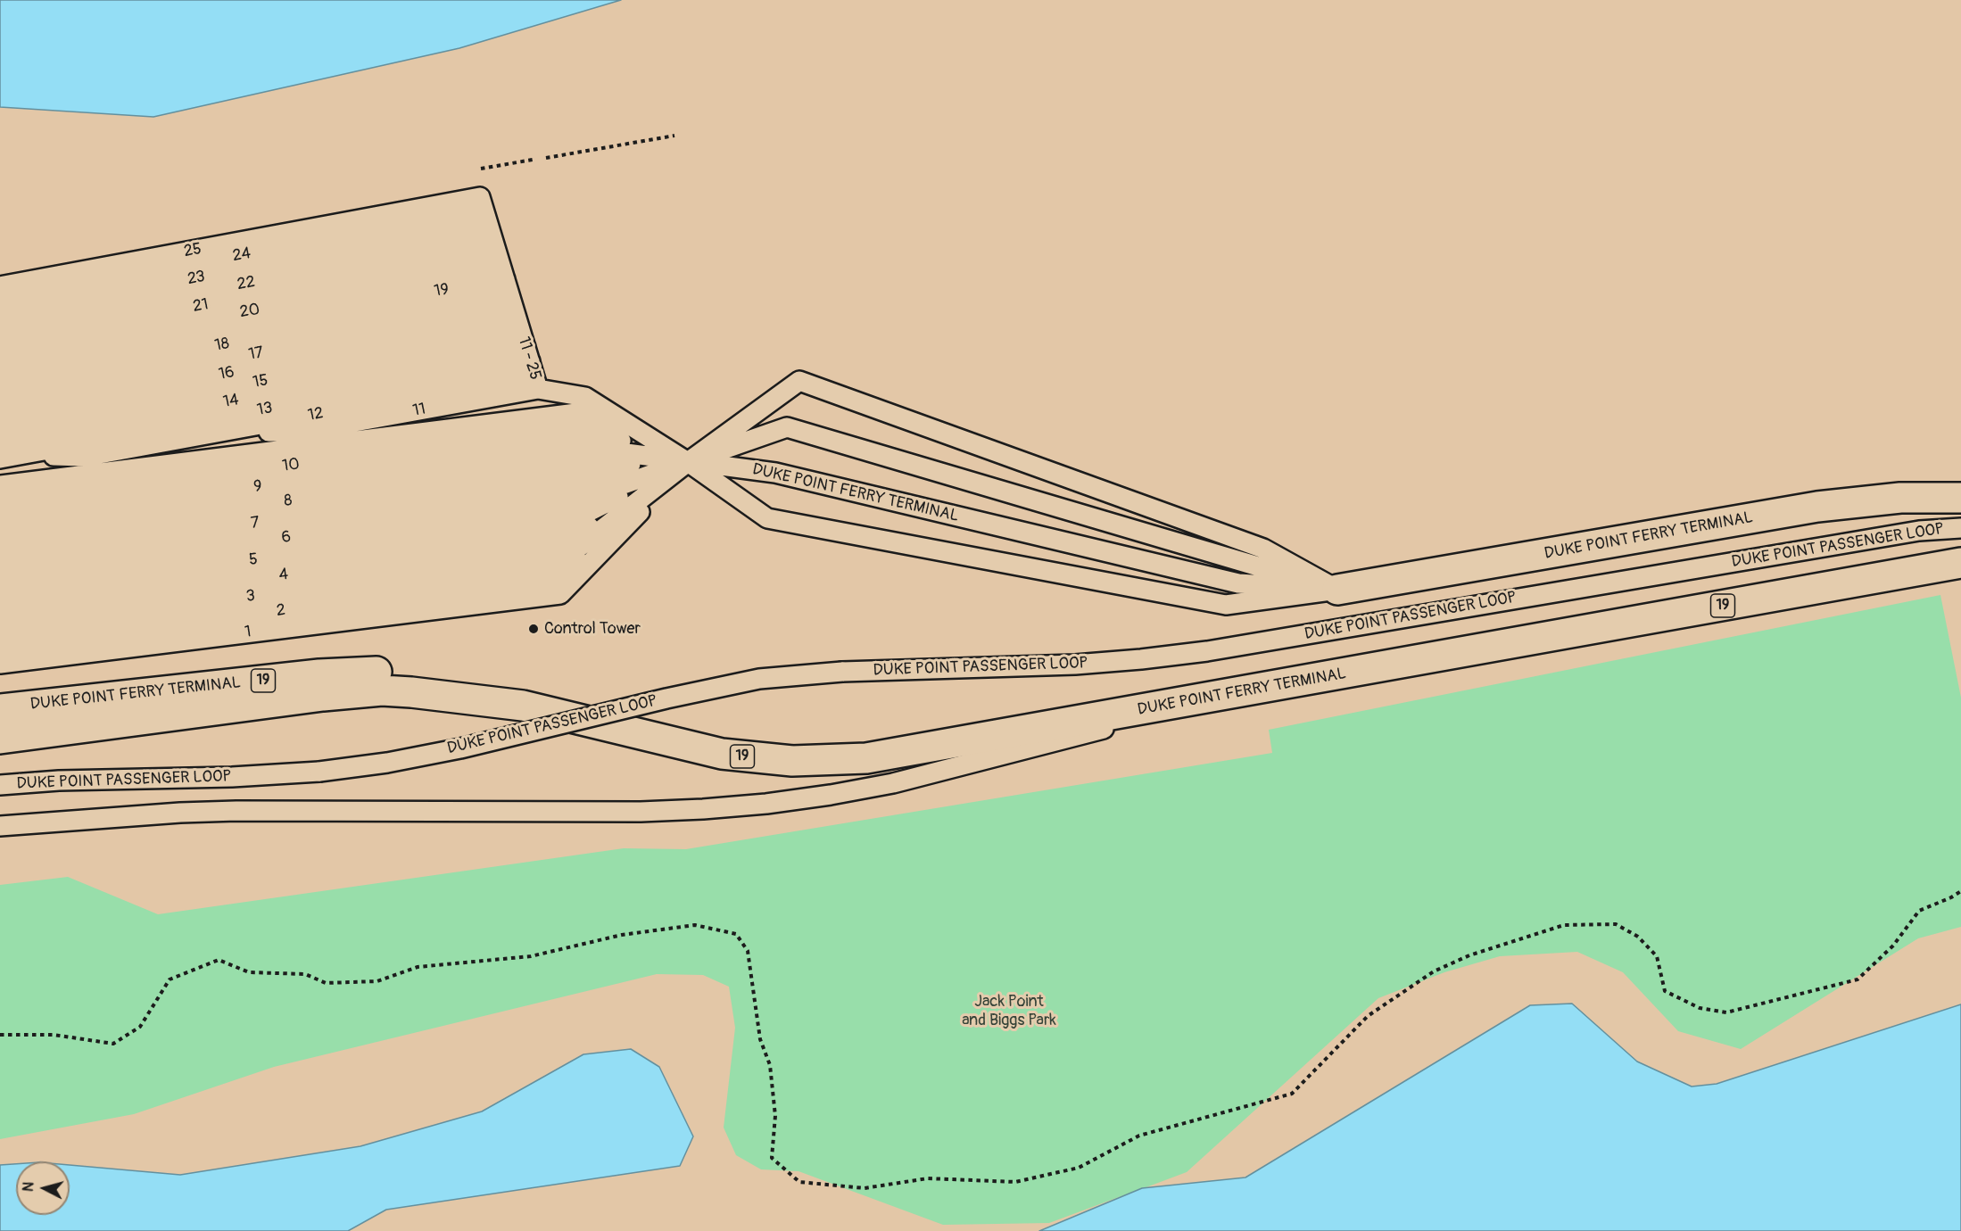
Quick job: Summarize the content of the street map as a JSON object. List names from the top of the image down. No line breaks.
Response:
{"streets":{"highway":["19","DUKE POINT FERRY TERMINAL"],"lane":["25","24","23","22","21","20","18","17","11 - 25","16","15","14","13","11","12","10","9","8","7","6","DUKE POINT PASSENGER LOOP","5","4","3","2","1"]},"crossings":[["25","24"],["25","23"],["25","22"],["25","19"],["25","21"],["25","20"],["25","18"],["25","17"],["25","11 - 25"],["25","16"],["25","15"],["25","14"],["25","13"],["25","11"],["25","12"],["24","23"],["24","22"],["24","19"],["24","21"],["24","20"],["24","18"],["24","17"],["24","11 - 25"],["24","16"],["24","15"],["24","14"],["24","13"],["24","11"],["24","12"],["23","22"],["23","19"],["23","21"],["23","20"],["23","18"],["23","17"],["23","11 - 25"],["23","16"],["23","15"],["23","14"],["23","13"],["23","11"],["23","12"],["22","19"],["22","21"],["22","20"],["22","18"],["22","17"],["22","11 - 25"],["22","16"],["22","15"],["22","14"],["22","13"],["22","11"],["22","12"],["19","21"],["19","20"],["19","18"],["19","17"],["19","11 - 25"],["19","16"],["19","15"],["19","14"],["19","13"],["19","11"],["19","12"],["21","20"],["21","18"],["21","17"],["21","11 - 25"],["21","16"],["21","15"],["21","14"],["21","13"],["21","11"],["21","12"],["20","18"],["20","17"],["20","11 - 25"],["20","16"],["20","15"],["20","14"],["20","13"],["20","11"],["20","12"],["18","17"],["18","11 - 25"],["18","16"],["18","15"],["18","14"],["18","13"],["18","11"],["18","12"],["17","11 - 25"],["17","16"],["17","15"],["17","14"],["17","13"],["17","11"],["17","12"],["11 - 25","16"],["11 - 25","15"],["11 - 25","14"],["11 - 25","13"],["11 - 25","11"],["11 - 25","12"],["11 - 25","DUKE POINT FERRY TERMINAL"],["11 - 25","5"],["16","15"],["16","14"],["16","13"],["16","11"],["16","12"],["15","14"],["15","13"],["15","11"],["15","12"],["14","13"],["14","11"],["14","12"],["13","11"],["13","12"],["11","12"],["10","9"],["10","8"],["9","8"],["DUKE POINT FERRY TERMINAL","5"],["7","6"],["4","3"],["4","2"],["4","1"],["3","2"],["3","1"],["2","1"]],"parks":["Jack Point and Biggs Park"],"places":["Control Tower"],"north":"left"}
